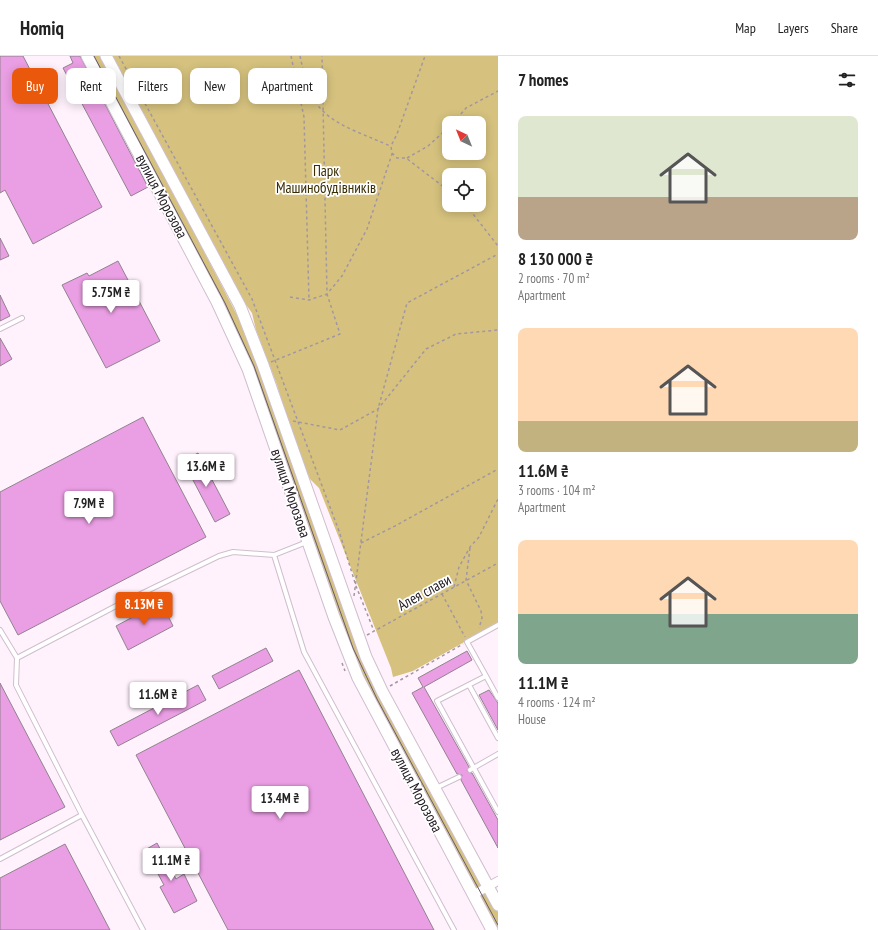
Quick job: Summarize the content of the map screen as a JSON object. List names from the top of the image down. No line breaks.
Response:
{"streets":{"main road":["вулиця Морозова"],"path":["Алея слави"]},"crossings":[["вулиця Морозова","Алея слави"]],"parks":["Парк Машинобудівників"],"north":"top left","page":{"header":"Homiq","nav":["Map","Layers","Share"],"heading":"7 homes","chip":["Buy","Rent","Filters","New","Apartment"],"list":[{"name":"8 130 000 ₴","note":"2 rooms · 70 m² · Apartment"},{"name":"11.6M ₴","note":"3 rooms · 104 m² · Apartment"},{"name":"11.1M ₴","note":"4 rooms · 124 m² · House"}],"price":["5.75M ₴","13.6M ₴","7.9M ₴","8.13M ₴","11.6M ₴","13.4M ₴","11.1M ₴"]}}
